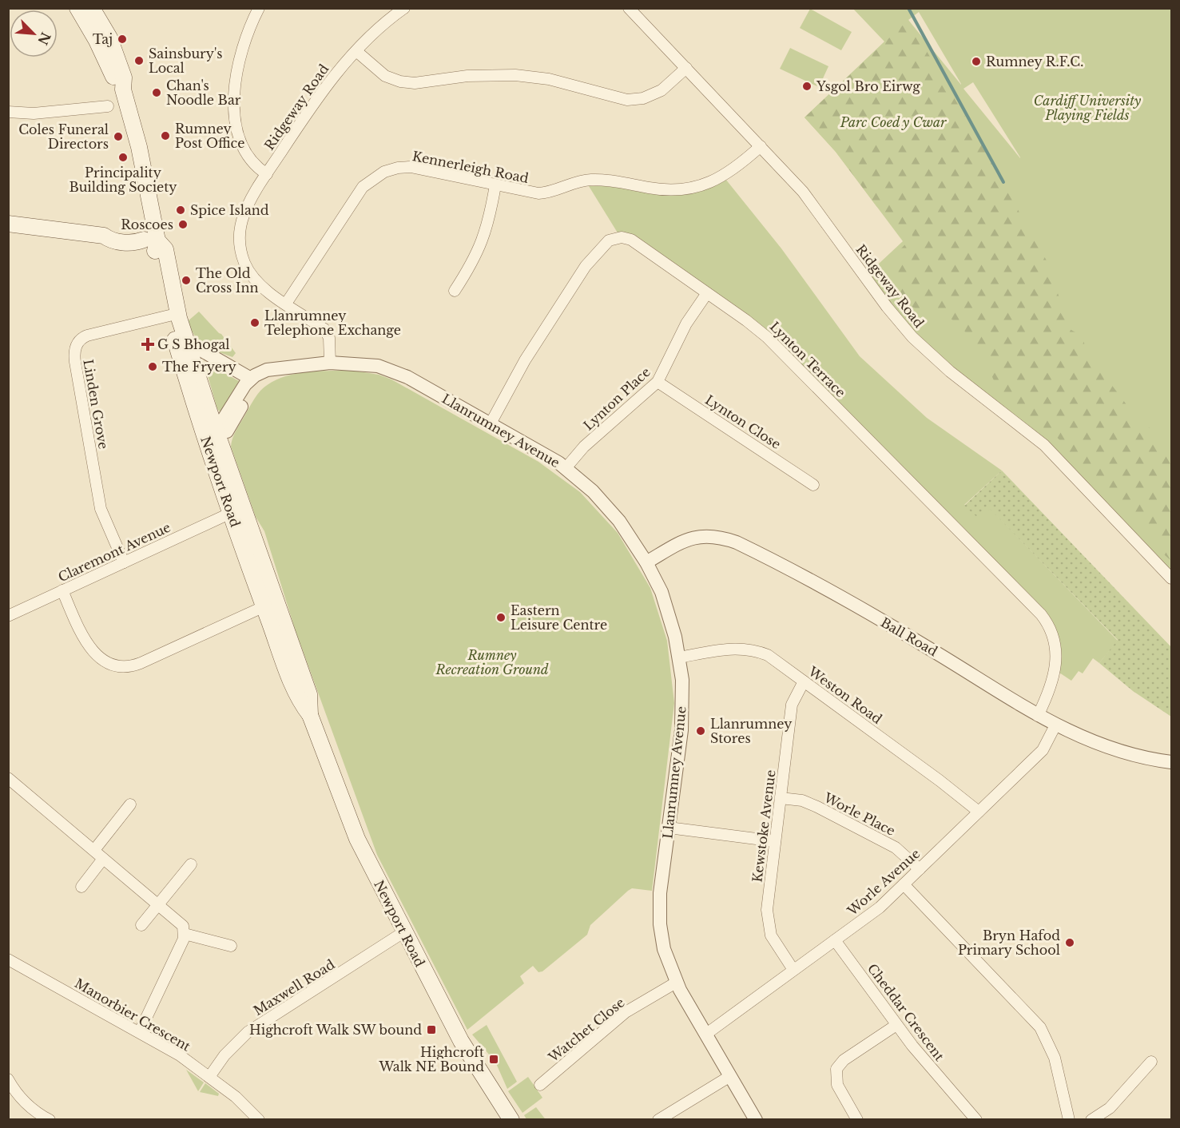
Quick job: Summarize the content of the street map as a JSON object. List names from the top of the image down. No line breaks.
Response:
{"streets":{"main road":["Newport Road"],"street":["Ridgeway Road","Kennerleigh Road","Lynton Terrace","Lynton Place","Linden Grove","Lynton Close","Llanrumney Avenue","Claremont Avenue","Ball Road","Weston Road","Worle Place","Kewstoke Avenue","Worle Avenue","Maxwell Road","Cheddar Crescent","Manorbier Crescent","Watchet Close"]},"crossings":[["Ridgeway Road","Kennerleigh Road"],["Lynton Terrace","Lynton Place"],["Lynton Terrace","Llanrumney Avenue"],["Lynton Terrace","Ball Road"],["Lynton Place","Lynton Close"],["Lynton Place","Llanrumney Avenue"],["Linden Grove","Newport Road"],["Linden Grove","Claremont Avenue"],["Llanrumney Avenue","Newport Road"],["Llanrumney Avenue","Ball Road"],["Llanrumney Avenue","Weston Road"],["Llanrumney Avenue","Worle Avenue"],["Llanrumney Avenue","Watchet Close"],["Newport Road","Claremont Avenue"],["Newport Road","Maxwell Road"],["Ball Road","Worle Avenue"],["Weston Road","Kewstoke Avenue"],["Weston Road","Worle Avenue"],["Worle Place","Kewstoke Avenue"],["Worle Place","Worle Avenue"],["Kewstoke Avenue","Worle Avenue"],["Worle Avenue","Cheddar Crescent"],["Maxwell Road","Manorbier Crescent"]],"parks":["Cardiff University Playing Fields","Parc Coed y Cwar","Rumney Recreation Ground"],"places":{"other":["Taj","Sainsbury's Local","Rumney R.F.C.","Ysgol Bro Eirwg","Chan's Noodle Bar","Rumney Post Office","Coles Funeral Directors","Principality Building Society","Spice Island","Roscoes","The Old Cross Inn","Llanrumney Telephone Exchange","The Fryery","Eastern Leisure Centre","Llanrumney Stores","Bryn Hafod Primary School"],"health":["G S Bhogal"],"transit":["Highcroft Walk SW bound","Highcroft Walk NE Bound"]},"north":"bottom right"}
